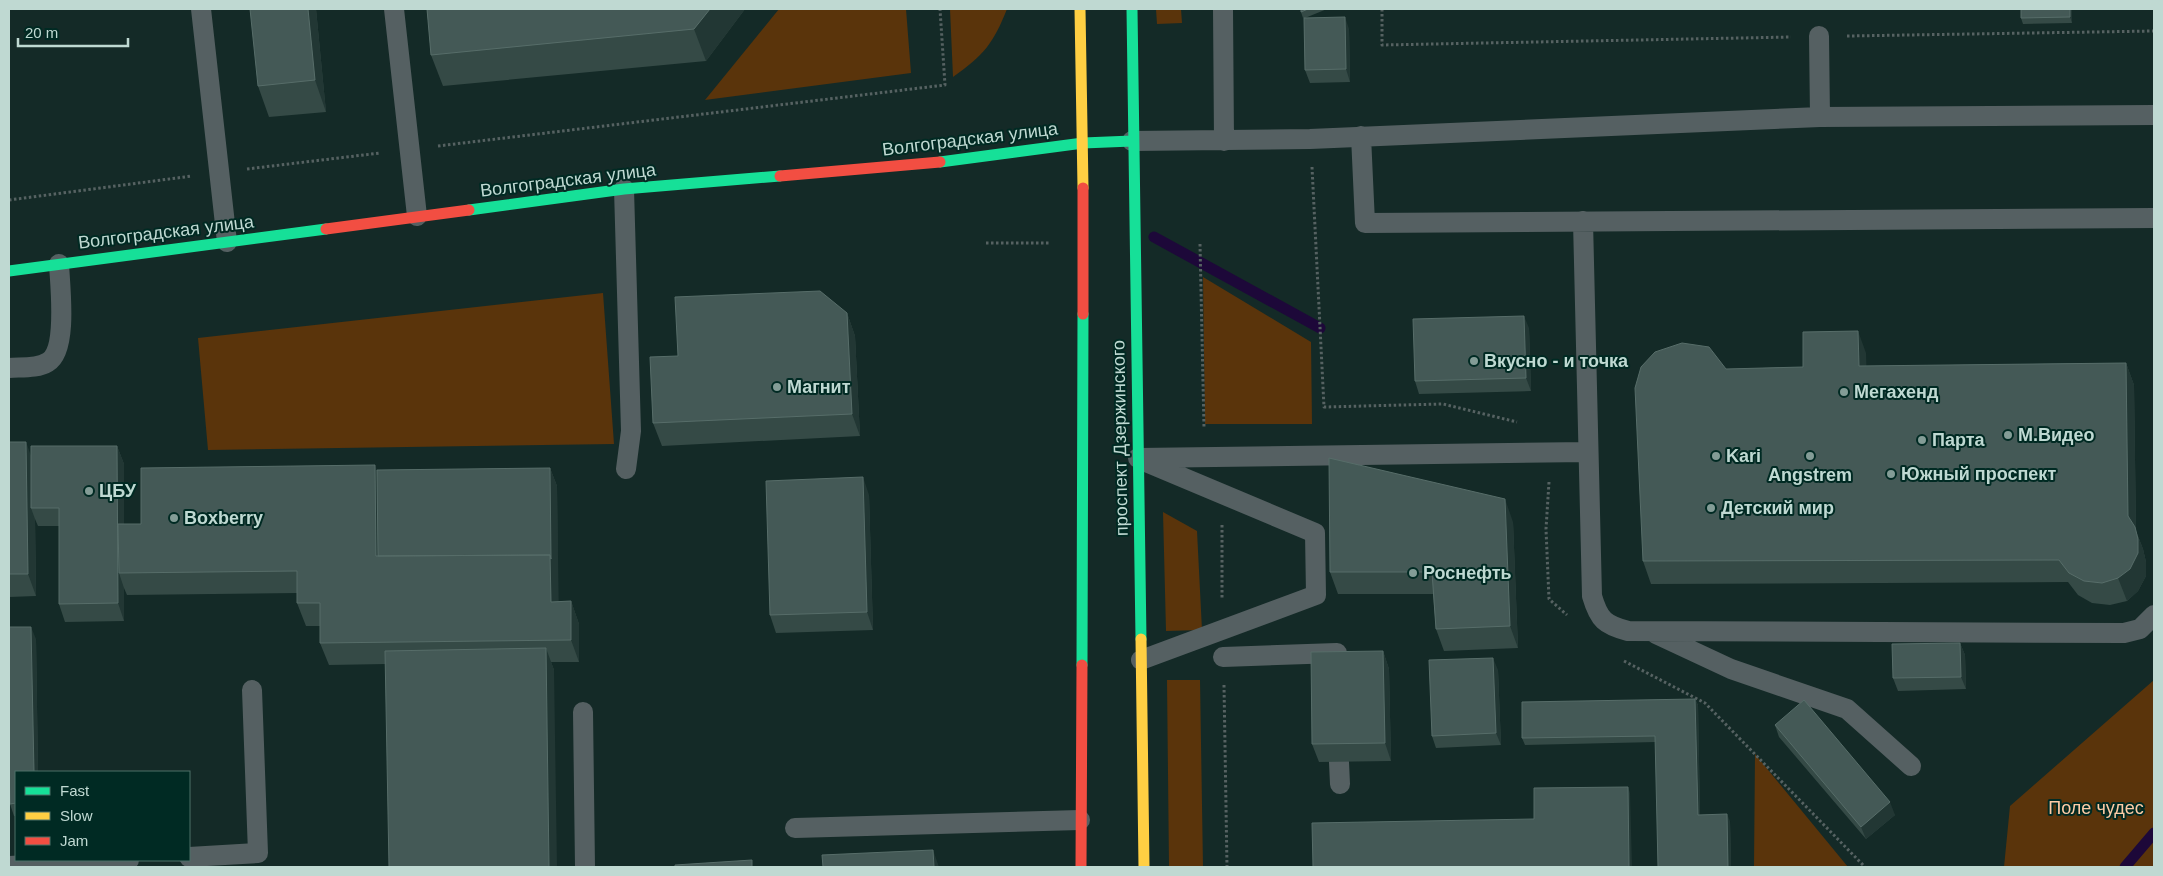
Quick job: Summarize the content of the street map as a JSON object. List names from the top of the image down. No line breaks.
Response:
{"streets":{"street":["Волгоградская улица","проспект Дзержинского"]},"crossings":[["Волгоградская улица","проспект Дзержинского"]],"parks":["Поле чудес"],"places":["Вкусно - и точка","Магнит","Мегахенд","М.Видео","Парта","Kari","Angstrem","Южный проспект","ЦБУ","Детский мир","Boxberry","Роснефть"],"legend":["Fast","Slow","Jam"],"scale_bar":"20 m"}
